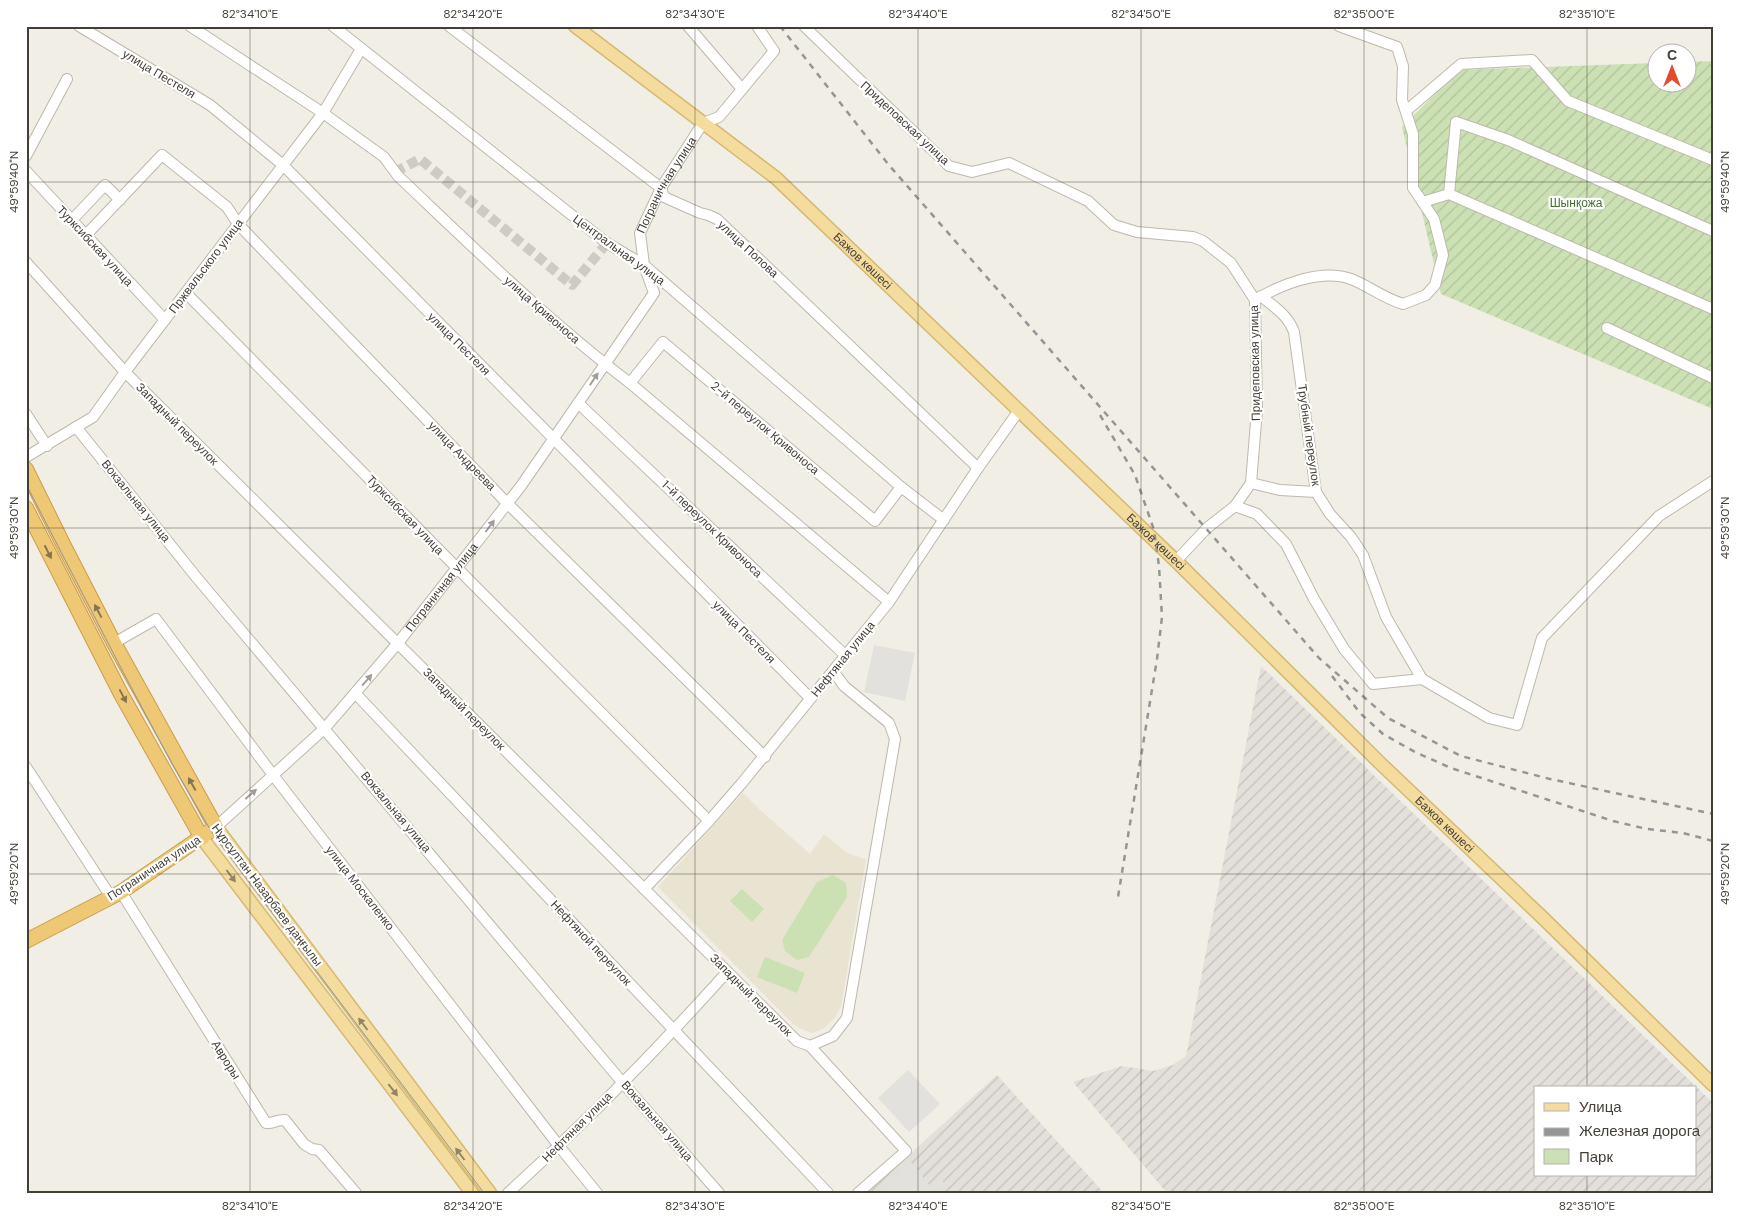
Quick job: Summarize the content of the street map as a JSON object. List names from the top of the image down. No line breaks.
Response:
{"streets":{"highway":["Пограничная улица","Нұрсұлтан Назарбаев даңғылы"],"main road":["Бажов көшесі"],"street":["улица Пестеля","Придеповская улица","Турксибская улица","улица Попова","Центральная улица","Пржвальского улица","улица Кривоноса","Западный переулок","2-й переулок Кривоноса","Трубный переулок","улица Андреева","Вокзальная улица","1-й переулок Кривоноса","Нефтяная улица","улица Москаленко","Нефтяной переулок","Авроры"]},"crossings":[["улица Пестеля","Пограничная улица"],["улица Пестеля","Пржвальского улица"],["улица Пестеля","Нефтяная улица"],["Придеповская улица","Трубный переулок"],["Пограничная улица","Турксибская улица"],["Пограничная улица","улица Попова"],["Пограничная улица","Центральная улица"],["Пограничная улица","Бажов көшесі"],["Пограничная улица","улица Кривоноса"],["Пограничная улица","Западный переулок"],["Пограничная улица","улица Андреева"],["Пограничная улица","Вокзальная улица"],["Пограничная улица","1-й переулок Кривоноса"],["Пограничная улица","улица Москаленко"],["Пограничная улица","Нұрсұлтан Назарбаев даңғылы"],["Пограничная улица","Нефтяной переулок"],["Пограничная улица","Авроры"],["Турксибская улица","Пржвальского улица"],["Турксибская улица","Нефтяная улица"],["улица Попова","Нефтяная улица"],["Центральная улица","Пржвальского улица"],["Центральная улица","2-й переулок Кривоноса"],["Центральная улица","Нефтяная улица"],["Бажов көшесі","Нефтяная улица"],["Пржвальского улица","улица Кривоноса"],["Пржвальского улица","Западный переулок"],["Пржвальского улица","улица Андреева"],["Пржвальского улица","Вокзальная улица"],["улица Кривоноса","2-й переулок Кривоноса"],["улица Кривоноса","Нефтяная улица"],["Западный переулок","Нефтяная улица"],["улица Андреева","Нефтяная улица"],["Вокзальная улица","Нефтяная улица"],["1-й переулок Кривоноса","Нефтяная улица"],["Нефтяная улица","улица Москаленко"],["Нефтяная улица","Нефтяной переулок"],["улица Москаленко","Нұрсұлтан Назарбаев даңғылы"]],"parks":["Шынқожа"],"legend":["Улица","Железная дорога","Парк"],"north":"top","coordinates":["82°34'10\"E","82°34'20\"E","82°34'30\"E","82°34'40\"E","82°34'50\"E","82°35'00\"E","82°35'10\"E","49°59'40\"N","49°59'30\"N","49°59'20\"N"]}
